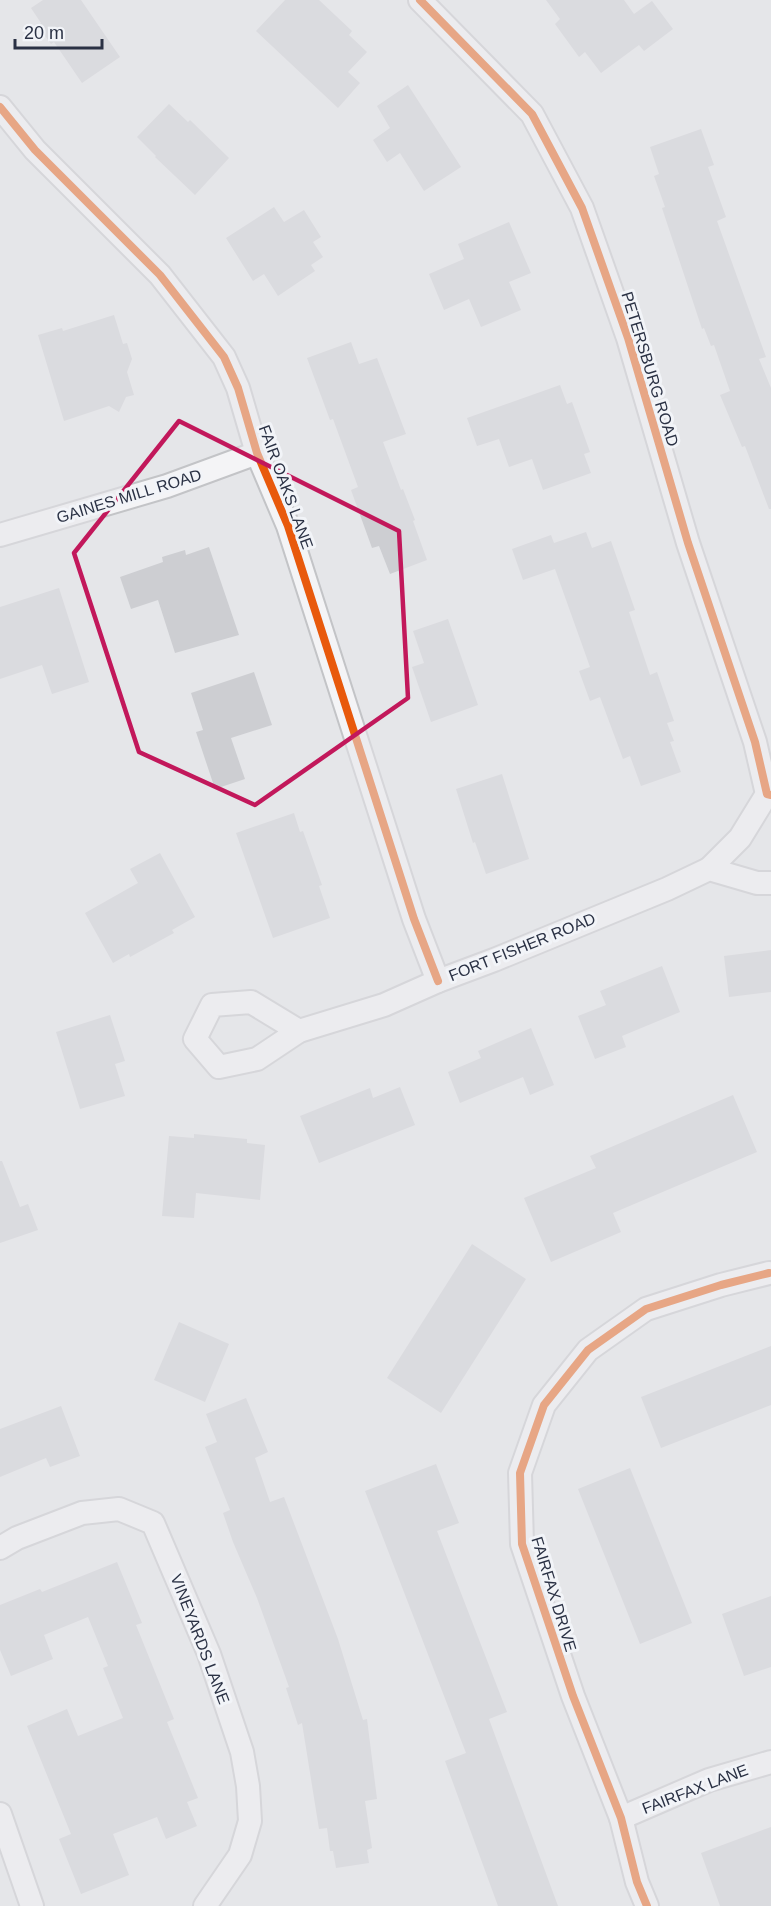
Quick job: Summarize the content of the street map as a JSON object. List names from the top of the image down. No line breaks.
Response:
{"streets":{"street":["PETERSBURG ROAD","FAIR OAKS LANE","GAINES MILL ROAD","FORT FISHER ROAD","FAIRFAX DRIVE","VINEYARDS LANE","FAIRFAX LANE"]},"crossings":[["PETERSBURG ROAD","FORT FISHER ROAD"],["FAIR OAKS LANE","GAINES MILL ROAD"],["FAIR OAKS LANE","FORT FISHER ROAD"],["FAIRFAX DRIVE","FAIRFAX LANE"]],"scale_bar":"20 m"}
